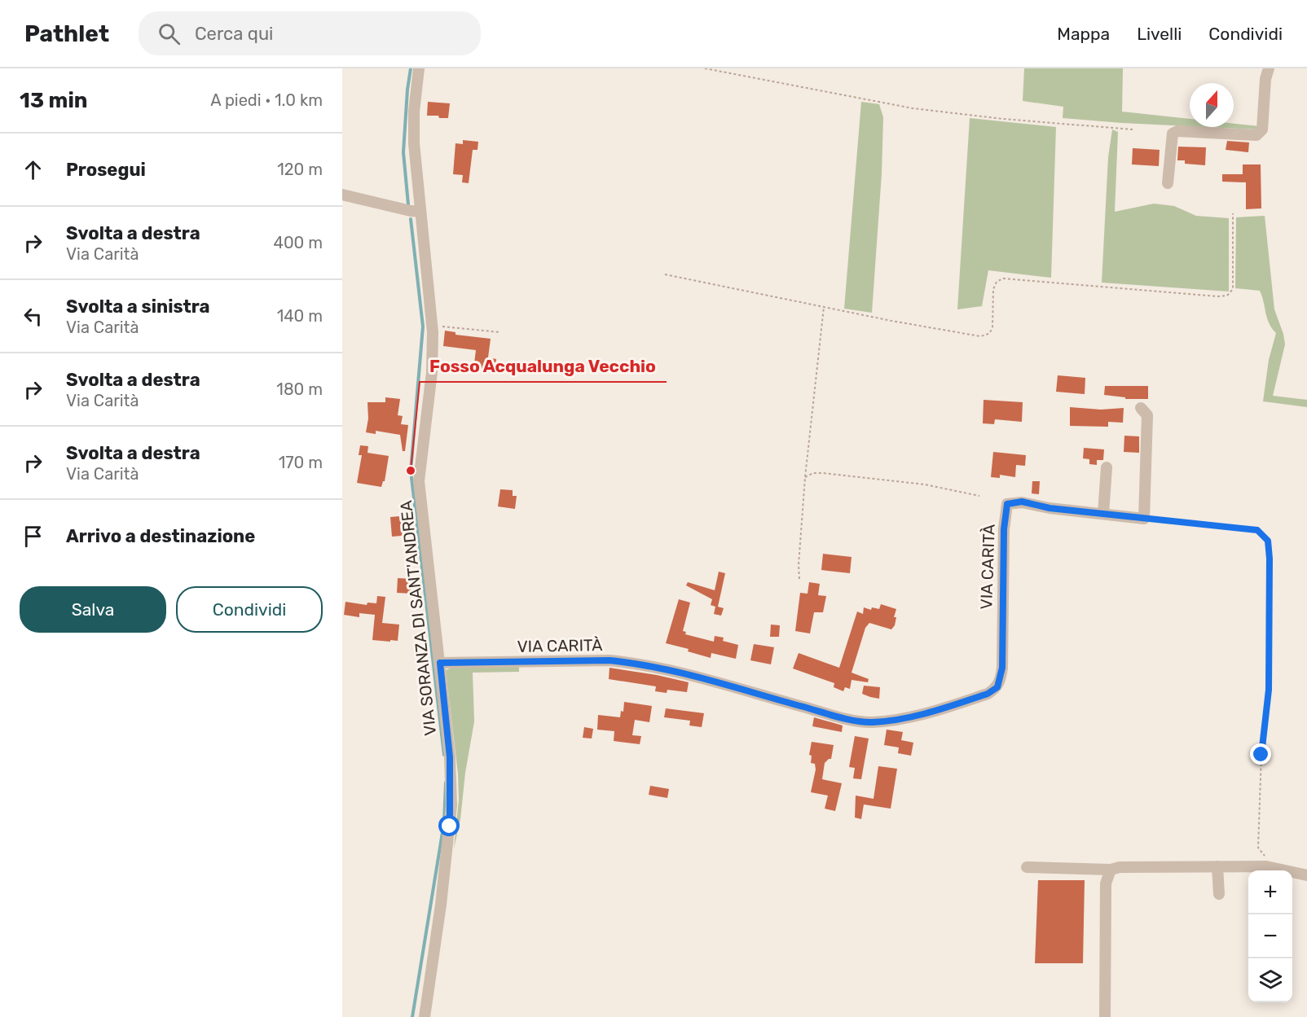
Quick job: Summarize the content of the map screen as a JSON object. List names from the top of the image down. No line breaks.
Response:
{"streets":{"street":["VIA CARITÀ","VIA SORANZA DI SANT'ANDREA"]},"crossings":[["VIA CARITÀ","VIA SORANZA DI SANT'ANDREA"]],"places":["Fosso Acqualunga Vecchio"],"north":"top","page":{"header":"Pathlet","search":"Cerca qui","nav":["Mappa","Livelli","Condividi"],"heading":["13 min","A piedi · 1.0 km"],"list":[["Prosegui","120 m"],["Svolta a destra","Via Carità","400 m"],["Svolta a sinistra","Via Carità","140 m"],["Svolta a destra","Via Carità","180 m"],["Svolta a destra","Via Carità","170 m"],"Arrivo a destinazione"],"buttons":["Salva","Condividi"],"map_buttons":["+","−"]}}
